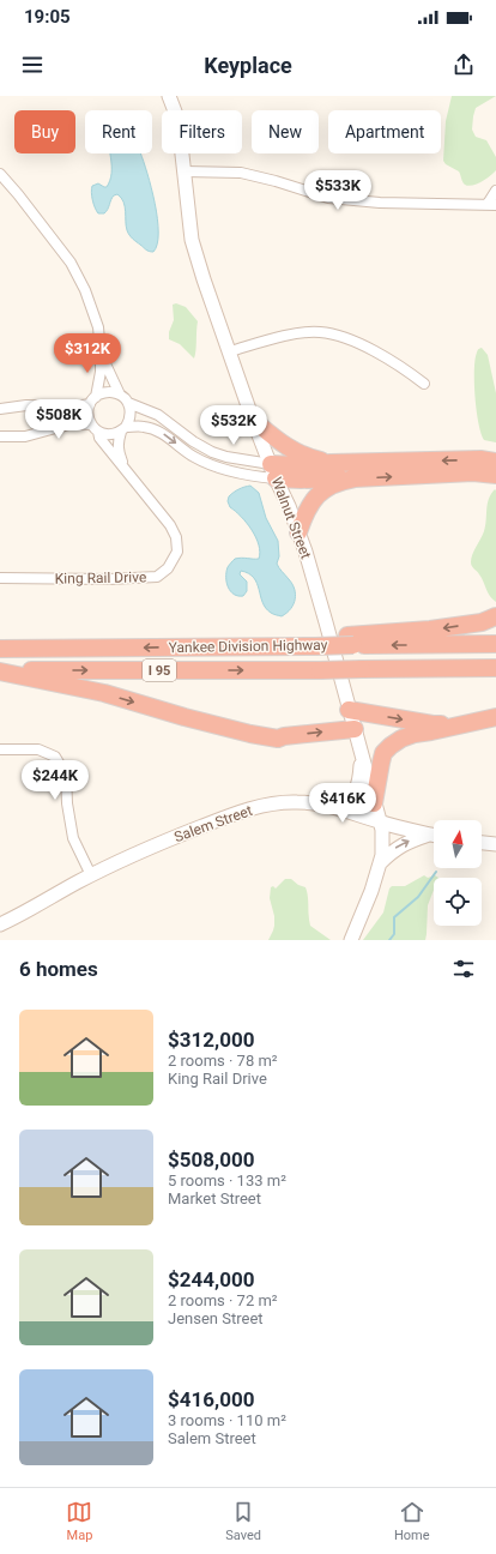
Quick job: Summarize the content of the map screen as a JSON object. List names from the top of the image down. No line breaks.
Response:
{"streets":{"highway":["Yankee Division Highway","I 95"],"main road":["Walnut Street","Salem Street"],"street":["King Rail Drive"]},"crossings":[["Walnut Street","Salem Street"]],"north":"top","page":{"status":"19:05","header":"Keyplace","chip":["Buy","Rent","Filters","New","Apartment"],"price":["$533K","$312K","$508K","$532K","$244K","$416K"],"heading":"6 homes","list":[{"name":"$312,000","note":"2 rooms · 78 m² · King Rail Drive"},{"name":"$508,000","note":"5 rooms · 133 m² · Market Street"},{"name":"$244,000","note":"2 rooms · 72 m² · Jensen Street"},{"name":"$416,000","note":"3 rooms · 110 m² · Salem Street"}],"tabs":["Map","Saved","Home"]}}
